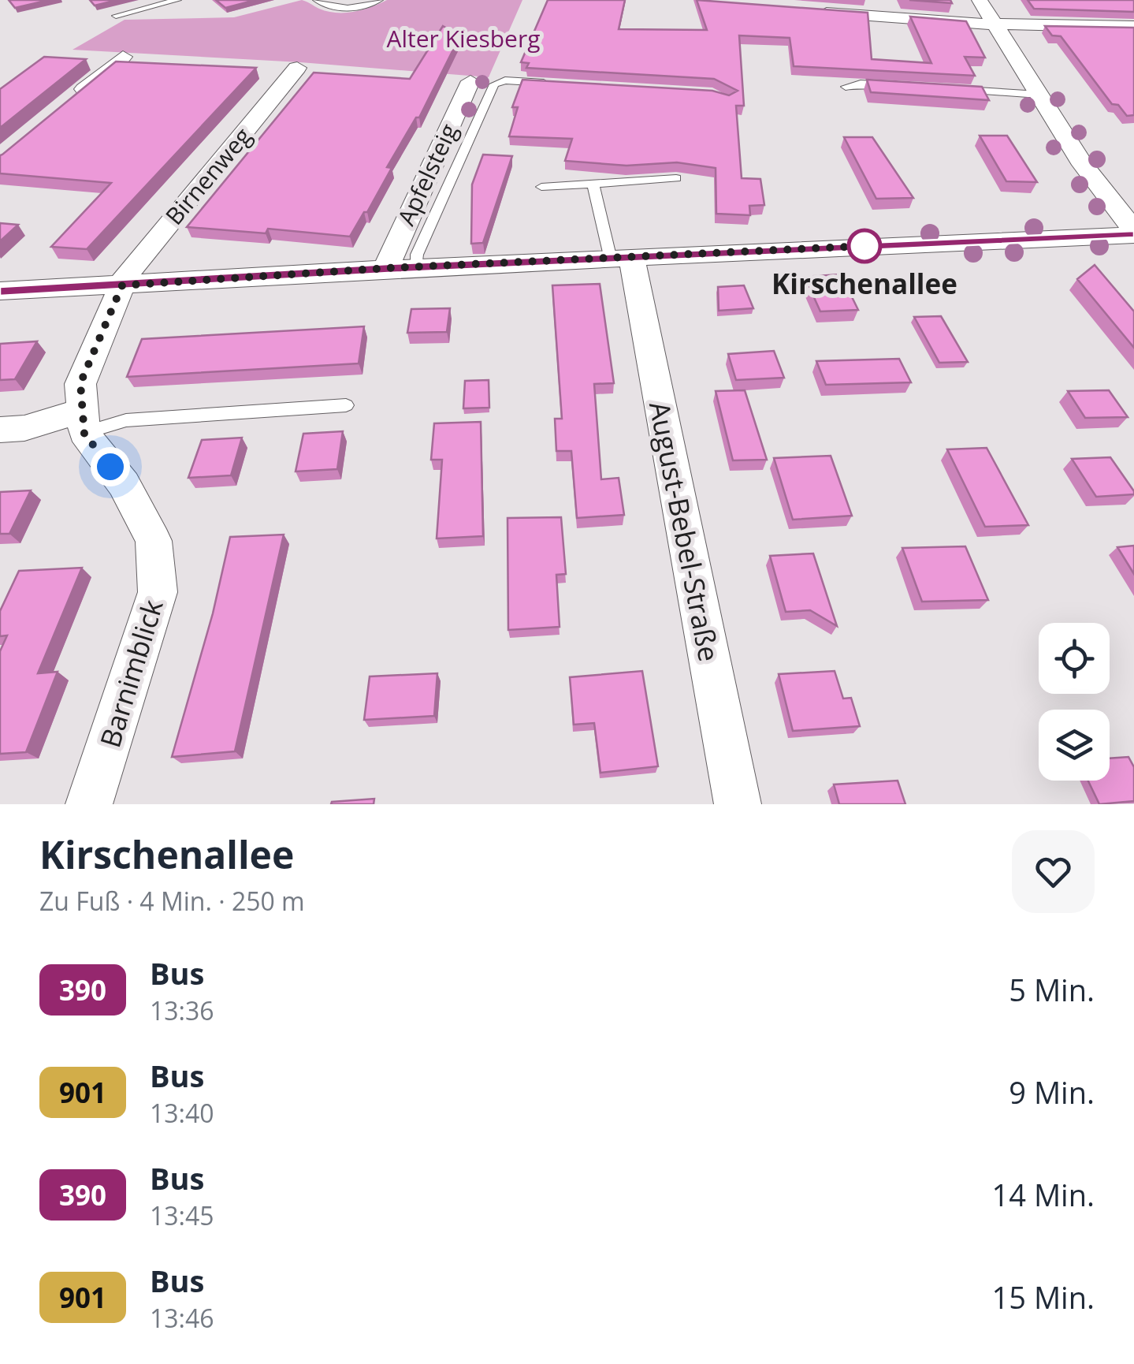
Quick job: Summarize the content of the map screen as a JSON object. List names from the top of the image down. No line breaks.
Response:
{"streets":{"street":["Apfelsteig","Birnenweg","August-Bebel-Straße","Barnimblick"]},"parks":["Alter Kiesberg"],"places":["Kirschenallee"],"lines":["bus line 390"],"page":{"heading":["Kirschenallee","Zu Fuß · 4 Min. · 250 m"],"list":[{"mark":"390","name":"Bus","note":"13:36","value":"5 Min."},{"mark":"901","name":"Bus","note":"13:40","value":"9 Min."},{"mark":"390","name":"Bus","note":"13:45","value":"14 Min."},{"mark":"901","name":"Bus","note":"13:46","value":"15 Min."}]}}
